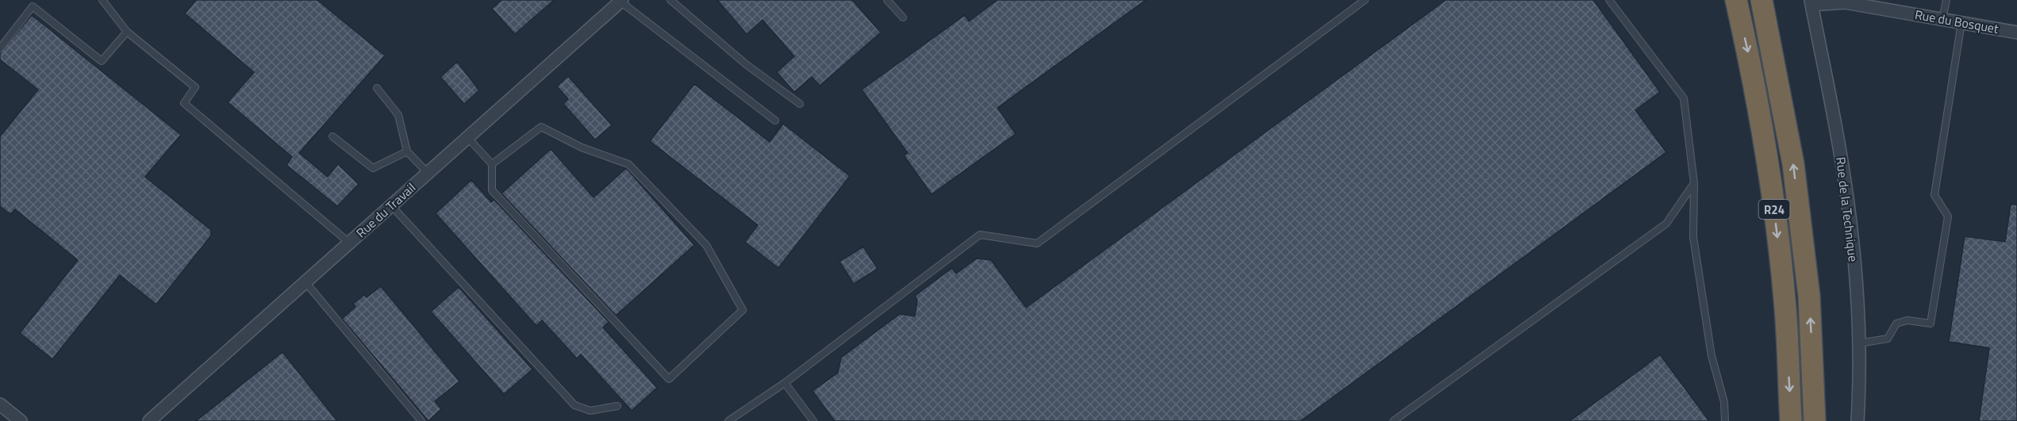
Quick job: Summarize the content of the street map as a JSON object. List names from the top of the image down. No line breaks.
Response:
{"streets":{"highway":["R24"],"street":["Rue du Bosquet","Rue de la Technique","Rue du Travail"]},"crossings":[["Rue du Bosquet","Rue de la Technique"]]}
